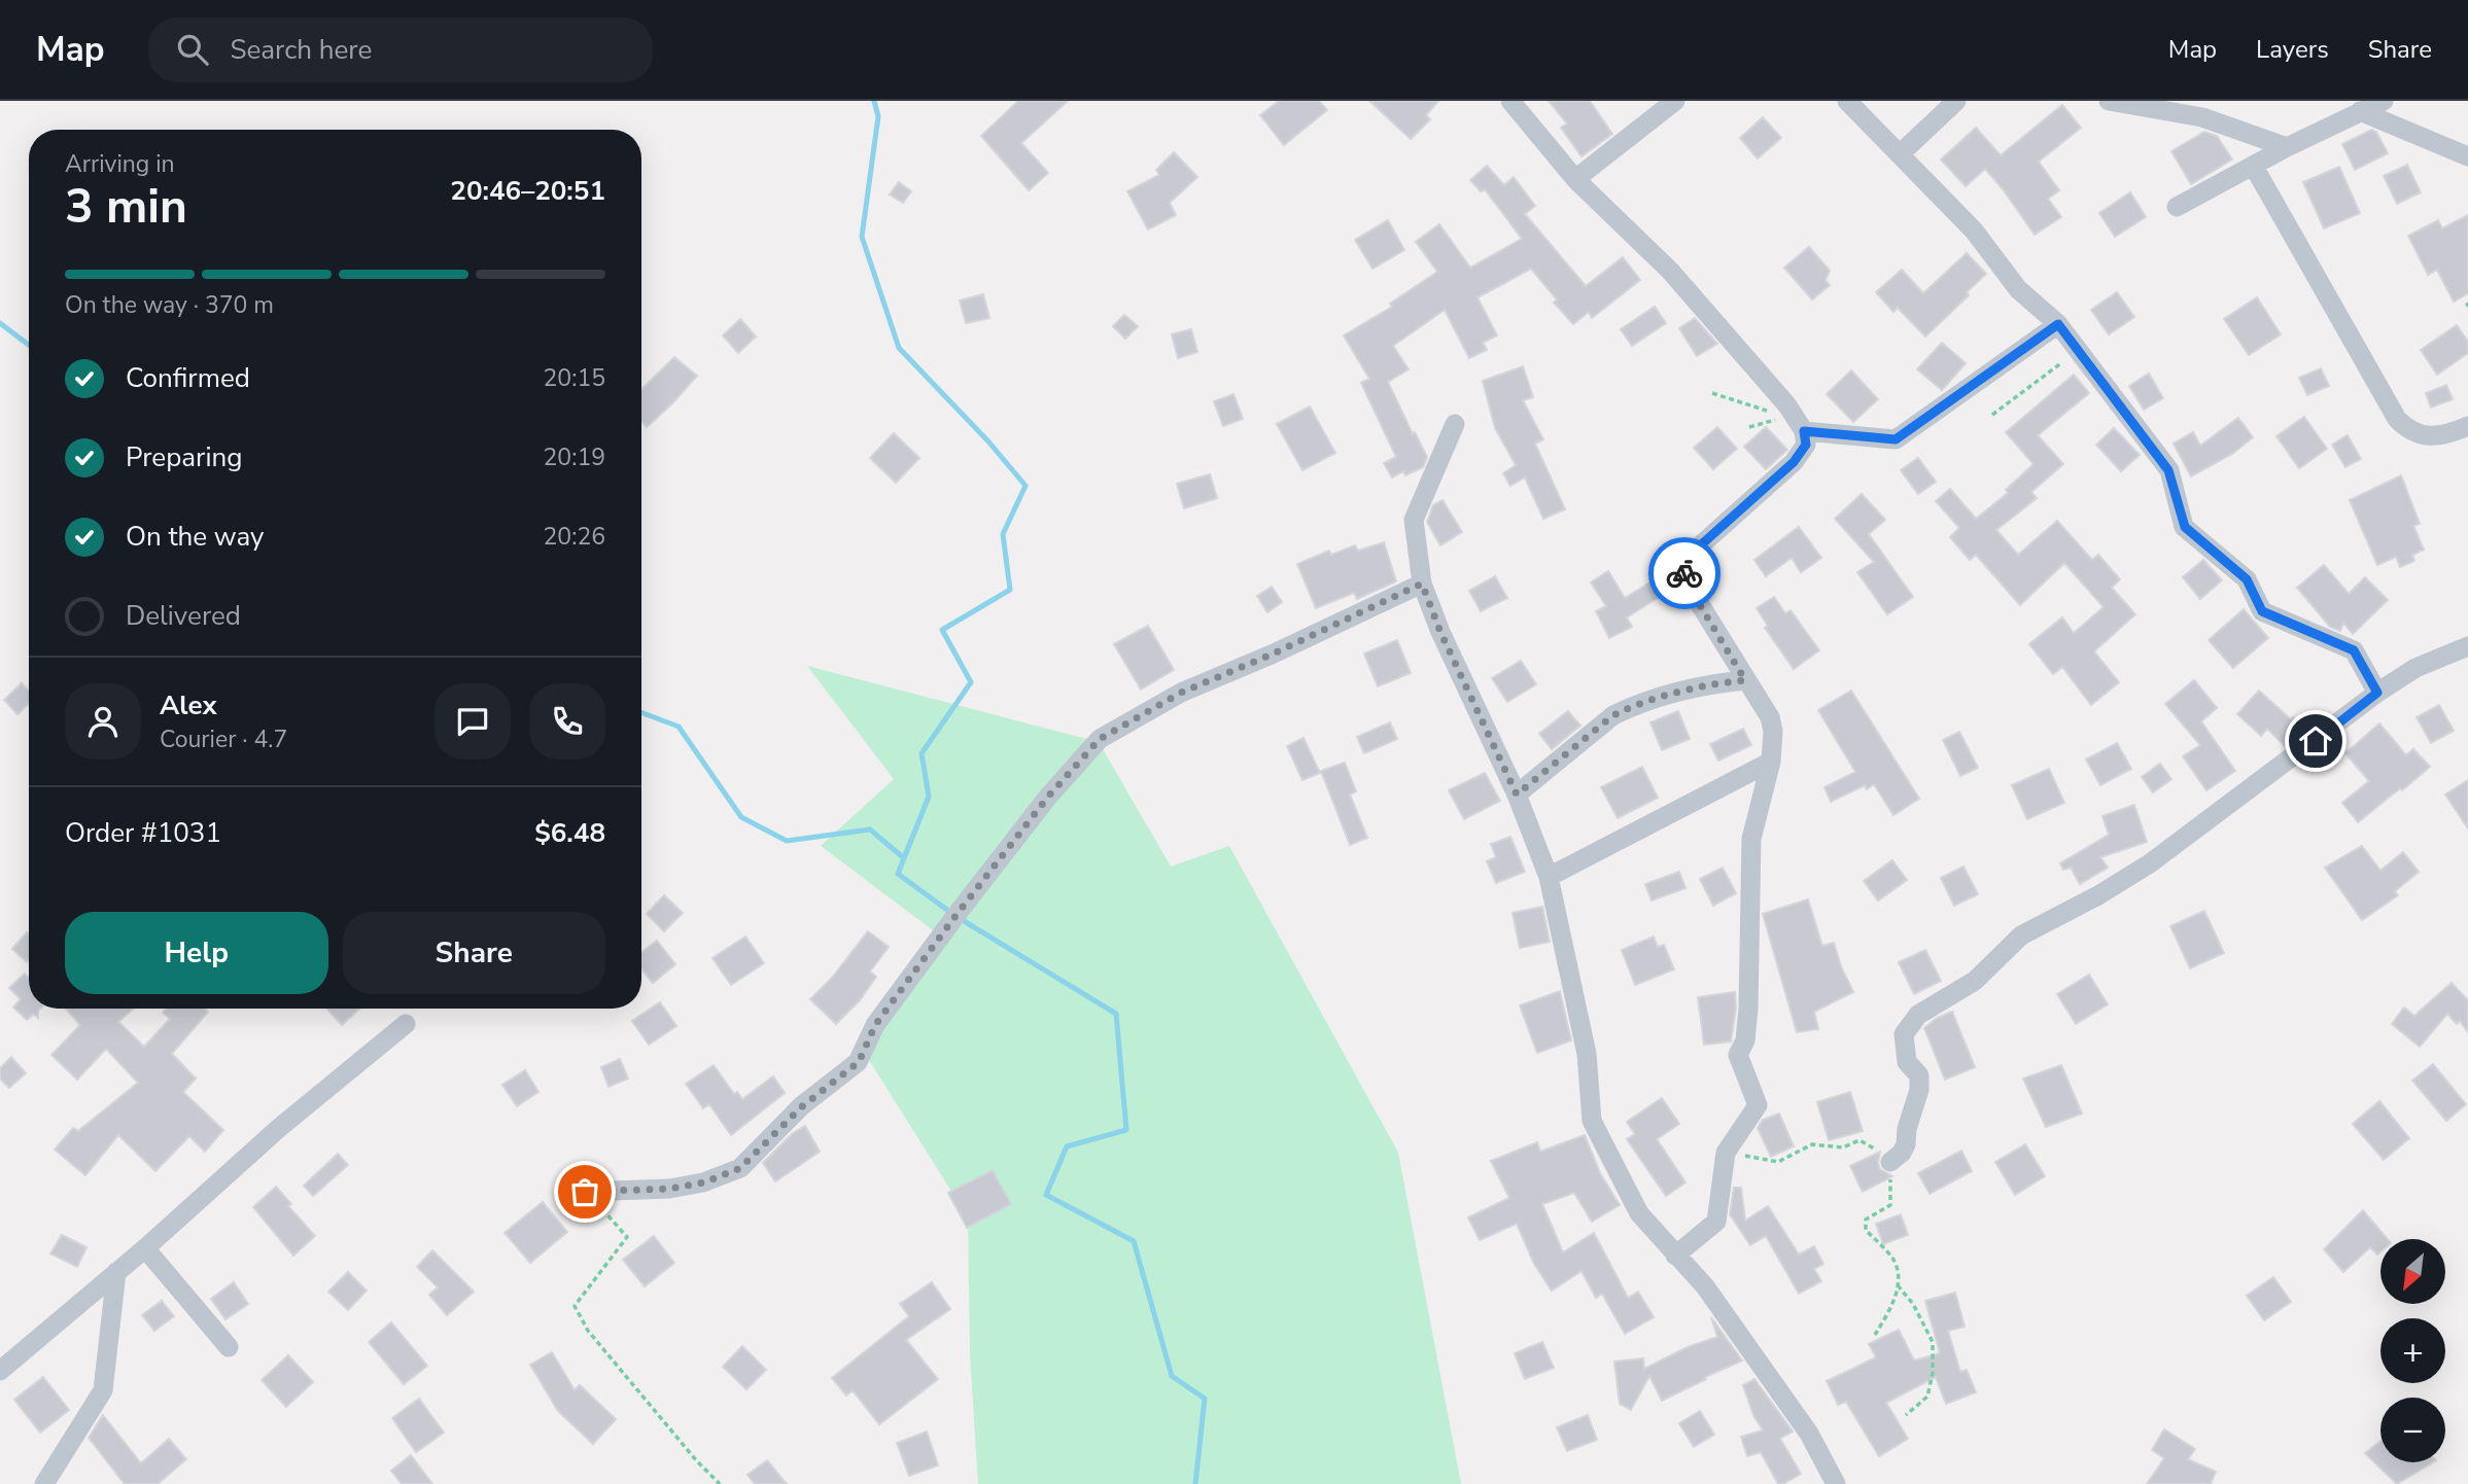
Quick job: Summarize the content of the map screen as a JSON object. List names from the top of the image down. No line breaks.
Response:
{"north":"bottom left","page":{"header":"Map","search":"Search here","nav":["Map","Layers","Share"],"heading":["3 min","Arriving in","20:46–20:51"],"panel":["Alex","Courier · 4.7","Order #1031","$6.48"],"bar":"On the way · 370 m","list":[["Confirmed","20:15"],["Preparing","20:19"],["On the way","20:26"],"Delivered"],"buttons":["Help","Share"],"map_buttons":["+","−"]}}
